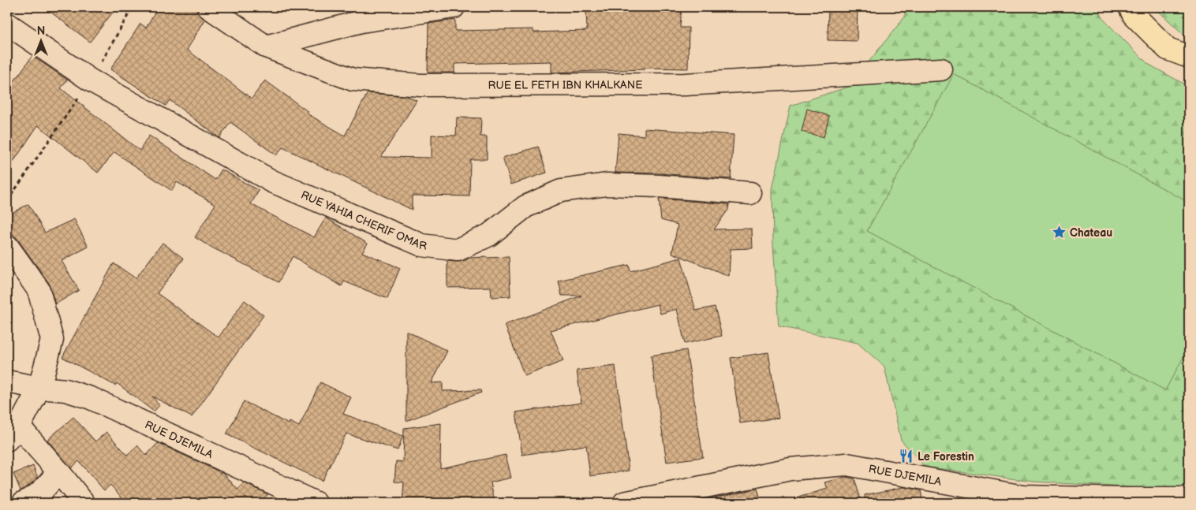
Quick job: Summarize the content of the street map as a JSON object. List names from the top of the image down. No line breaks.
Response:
{"streets":{"street":["RUE EL FETH IBN KHALKANE","RUE YAHIA CHERIF OMAR","RUE DJEMILA"]},"places":{"place":["Chateau"],"restaurant":["Le Forestin"]},"north":"top"}
